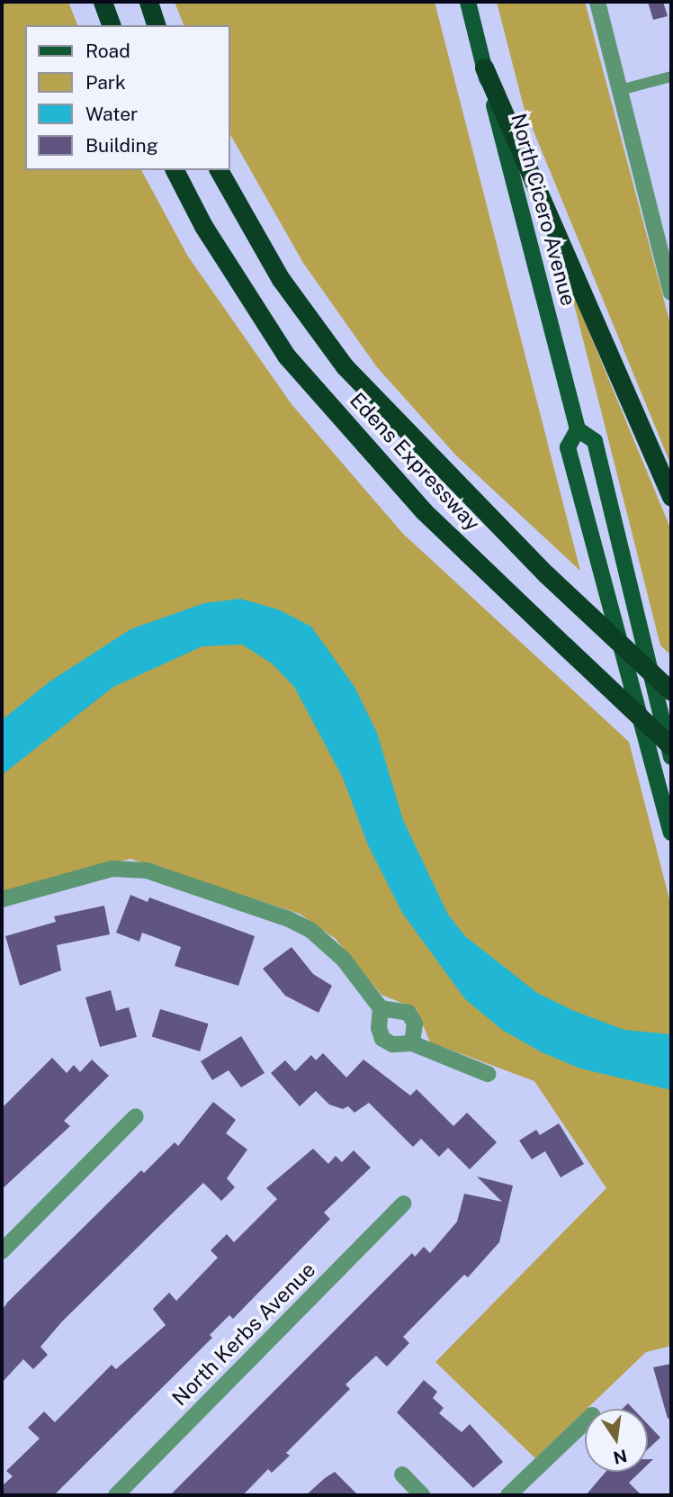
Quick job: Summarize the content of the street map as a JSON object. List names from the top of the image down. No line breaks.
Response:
{"streets":{"highway":["Edens Expressway"],"main road":["North Cicero Avenue"],"street":["North Kerbs Avenue"]},"legend":["Road","Park","Water","Building"],"north":"bottom"}
